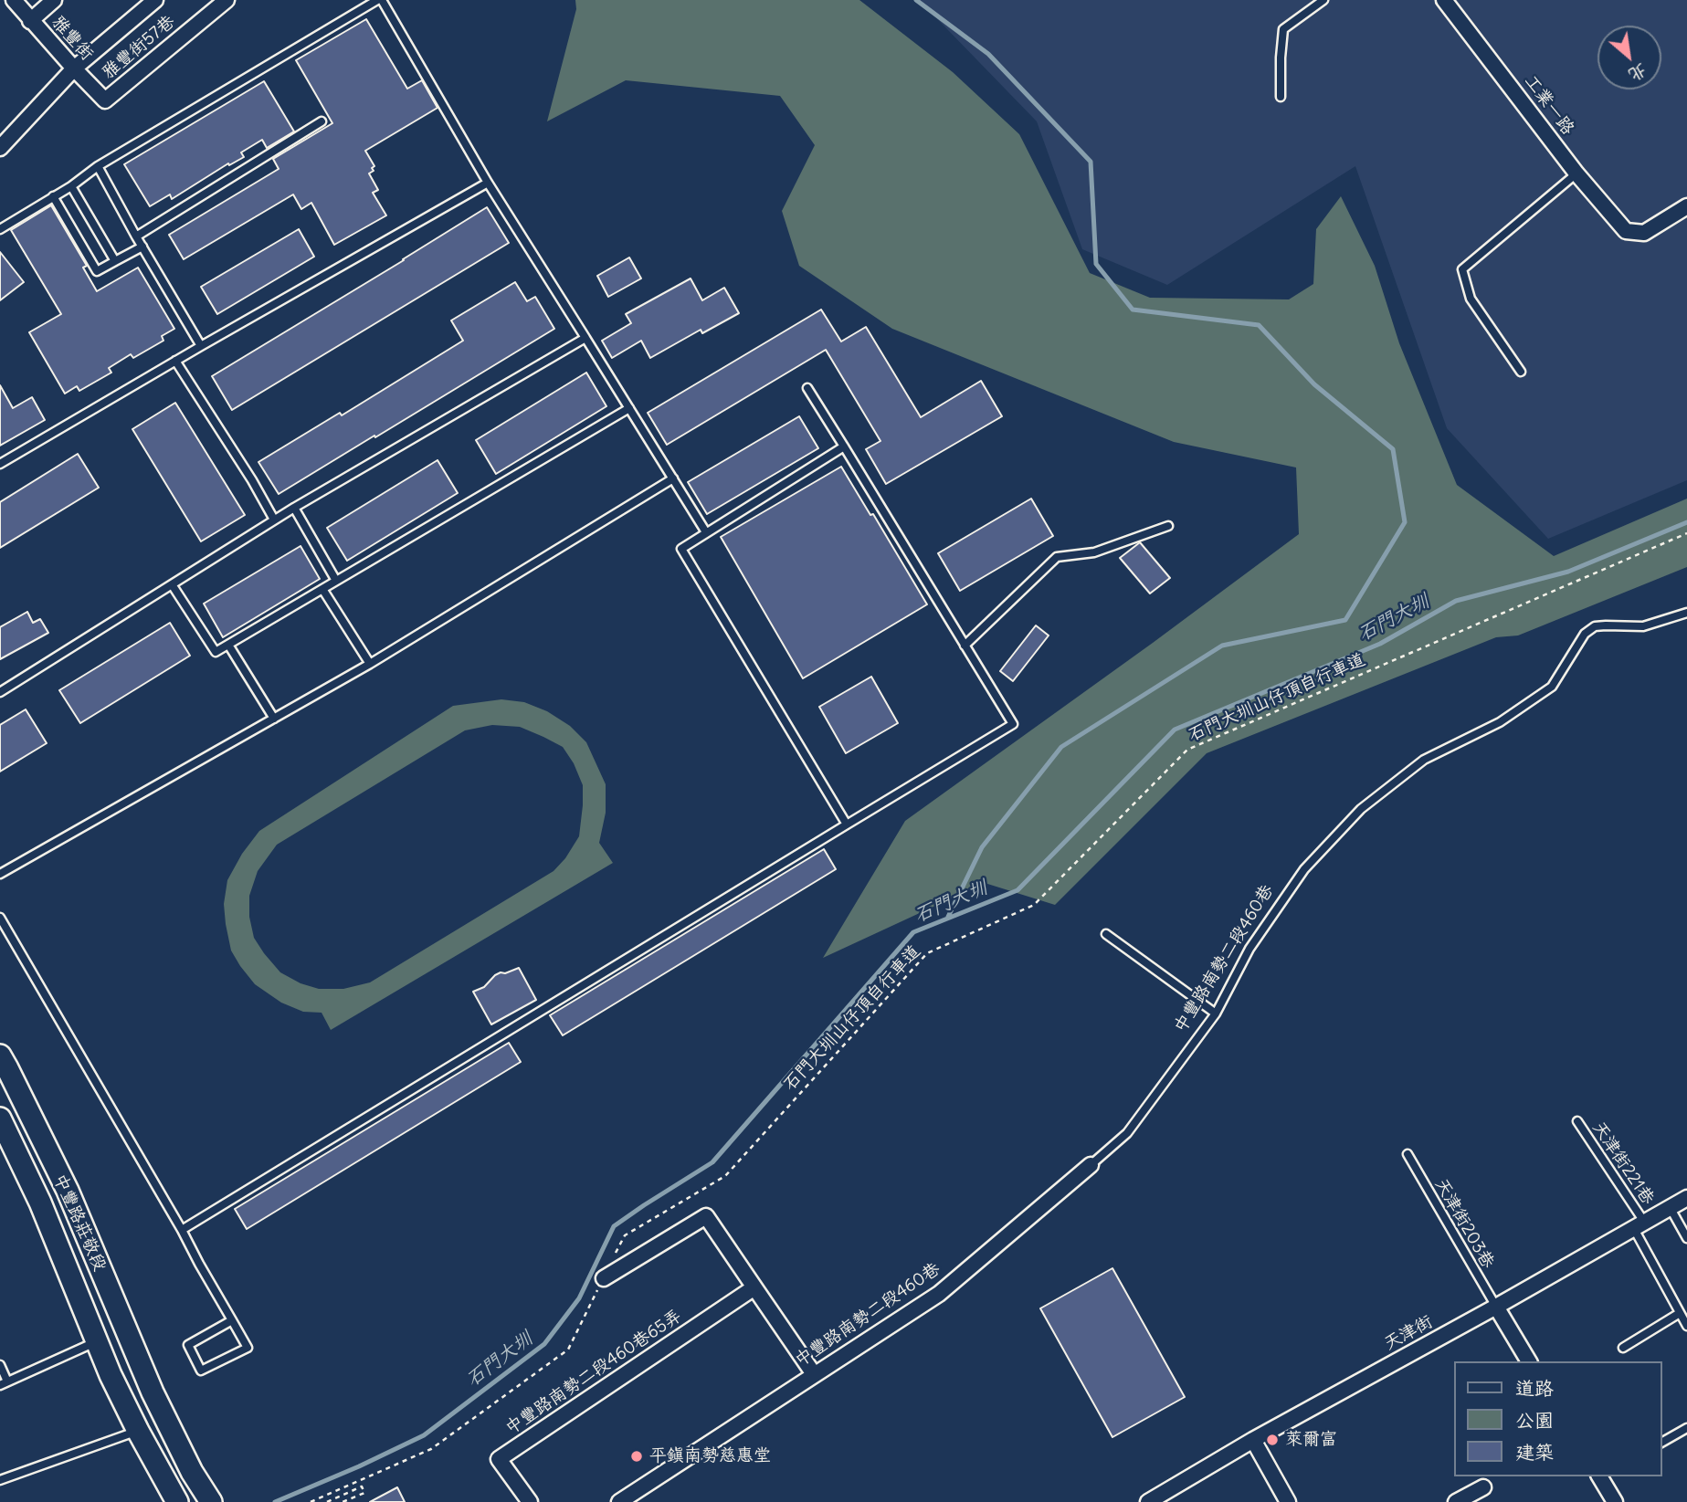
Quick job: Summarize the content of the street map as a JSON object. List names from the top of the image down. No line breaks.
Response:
{"streets":{"main road":["中豐路莊敬段"],"street":["雅豐街","雅豐街57巷","工業一路","中豐路南勢二段460巷","天津街","中豐路南勢二段460巷65弄"],"lane":["天津街221巷","天津街203巷"],"path":["石門大圳山仔頂自行車道"]},"crossings":[["雅豐街","雅豐街57巷"],["天津街221巷","天津街"],["天津街203巷","天津街"]],"water":["石門大圳"],"places":["萊爾富","平鎮南勢慈惠堂"],"legend":["道路","公園","建築"],"north":"bottom right"}
